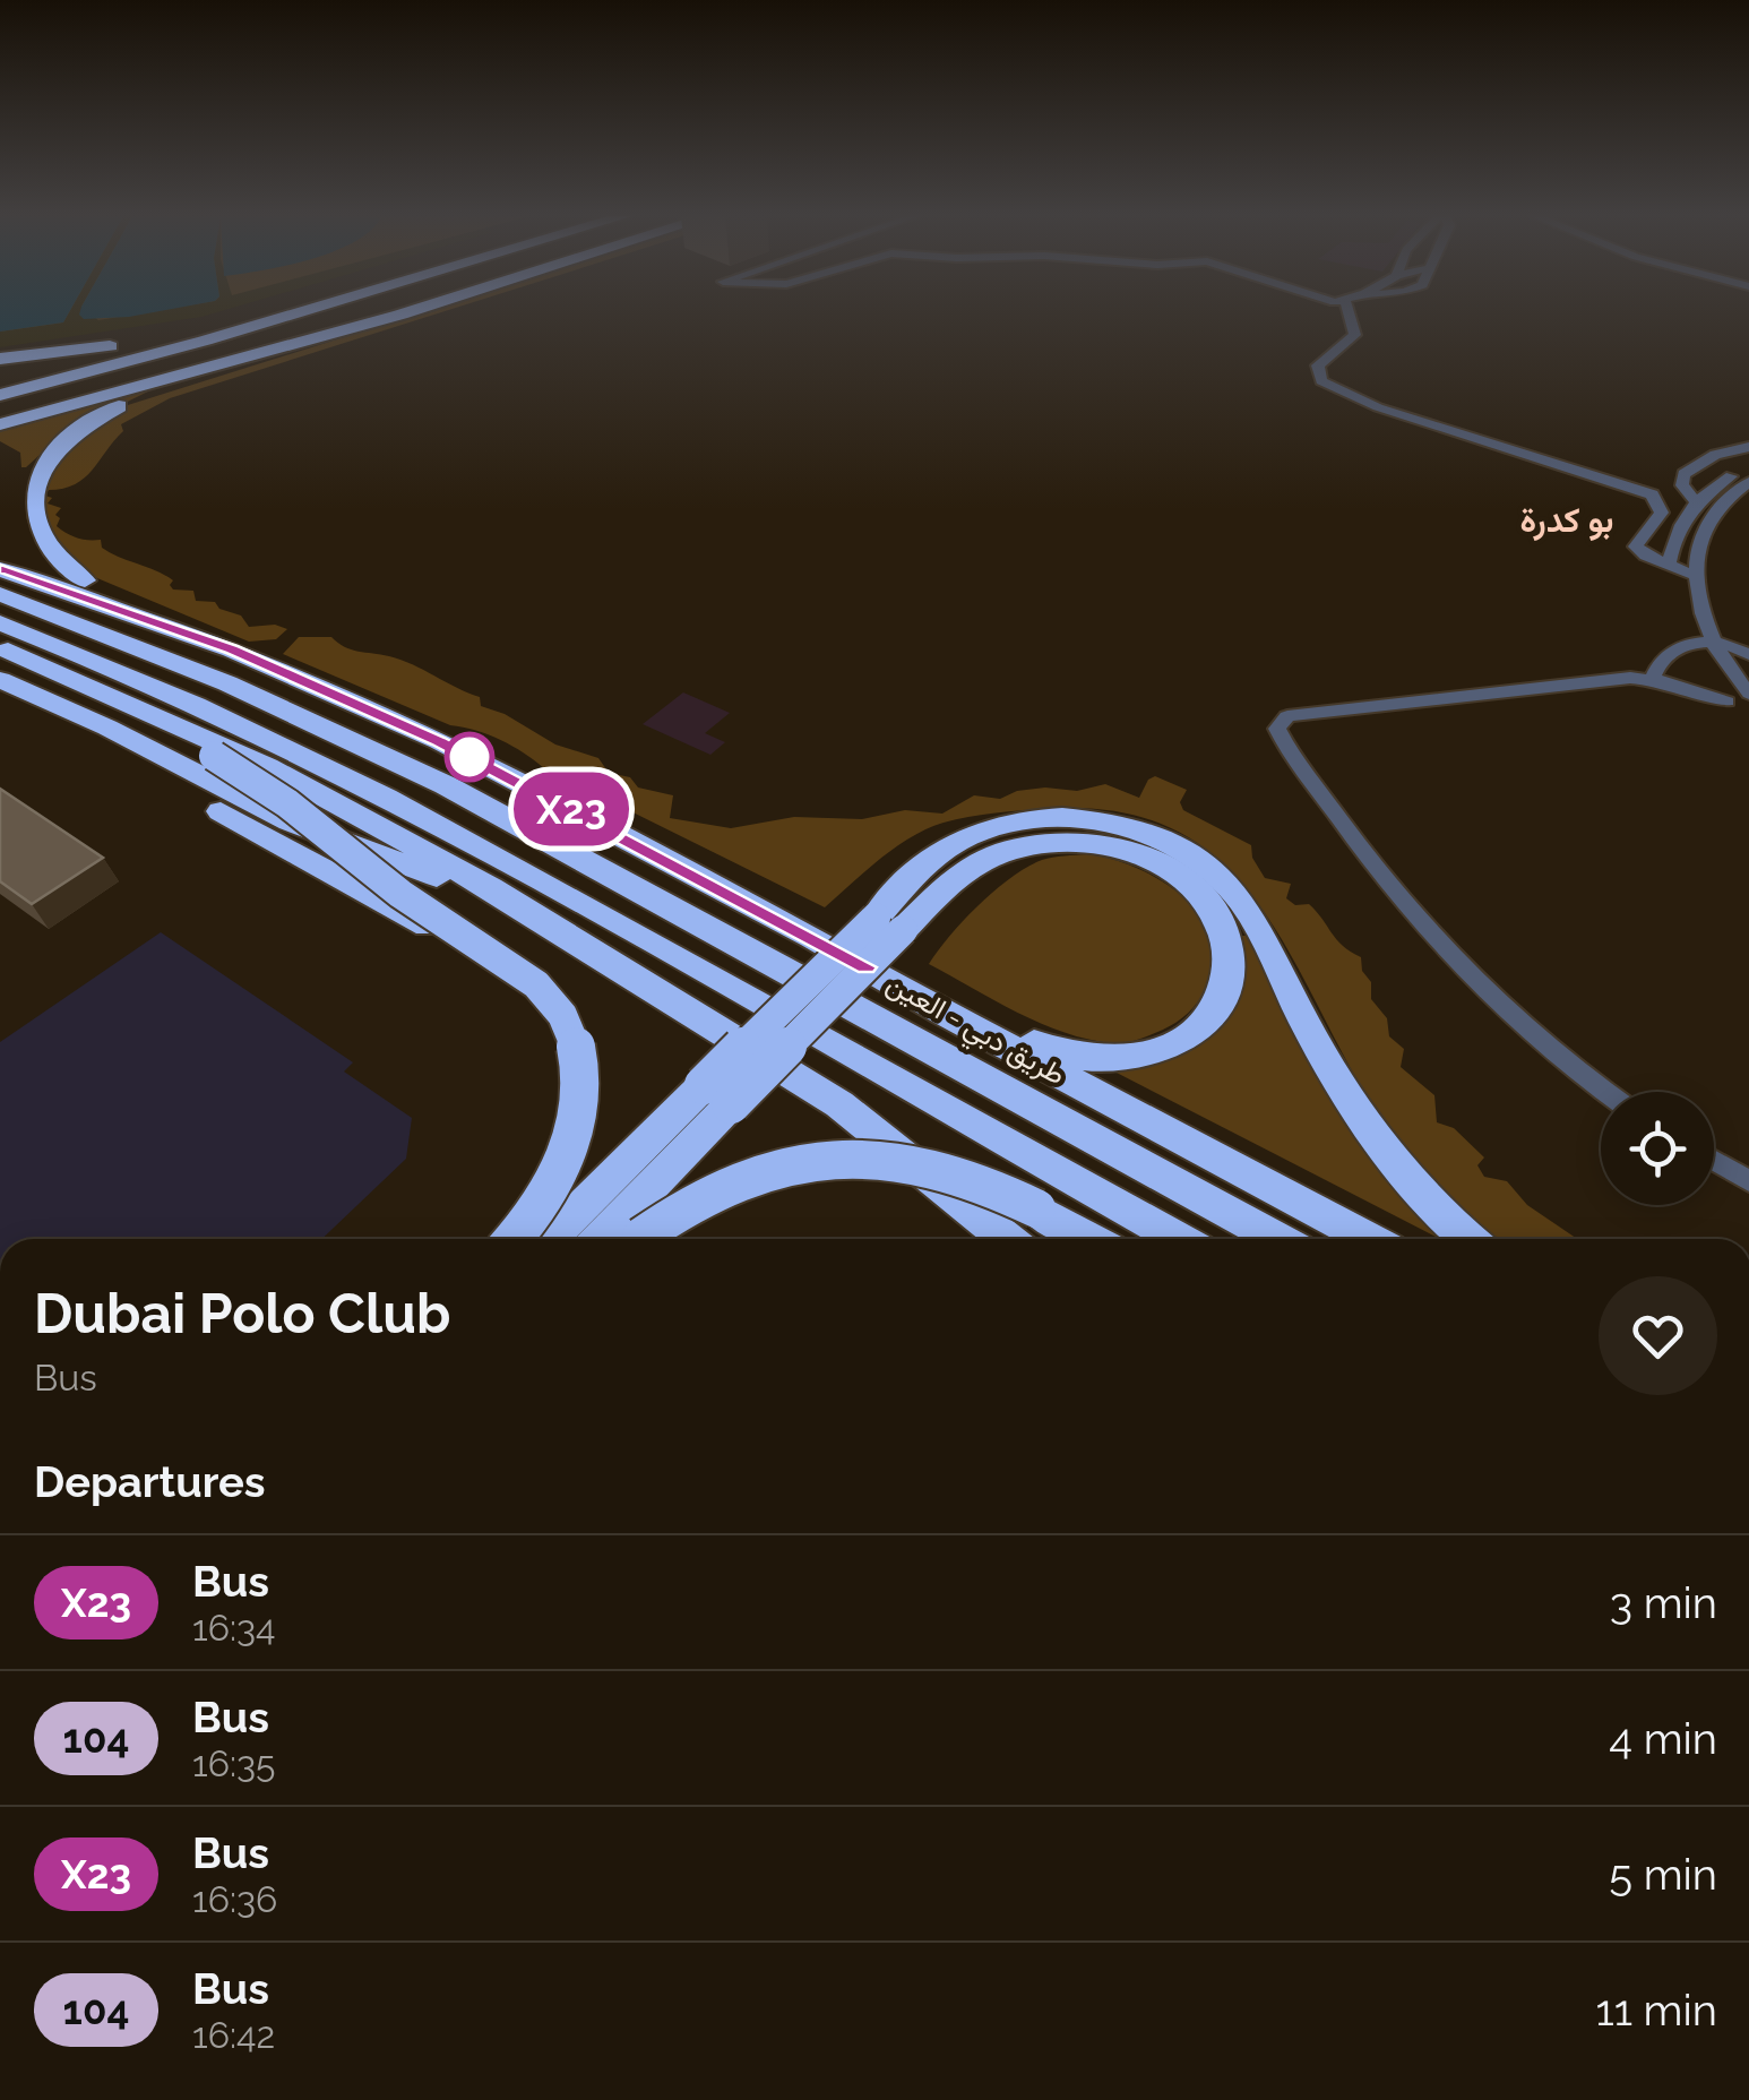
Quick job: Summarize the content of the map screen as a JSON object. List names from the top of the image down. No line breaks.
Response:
{"streets":{"highway":["طريق دبي - العين"]},"districts":["بو كدرة"],"lines":["bus line X23"],"page":{"on_map":"X23","heading":[["Dubai Polo Club","Bus"],"Departures"],"list":[{"mark":"X23","name":"Bus","note":"16:34","value":"3 min"},{"mark":"104","name":"Bus","note":"16:35","value":"4 min"},{"mark":"X23","name":"Bus","note":"16:36","value":"5 min"},{"mark":"104","name":"Bus","note":"16:42","value":"11 min"}]}}
